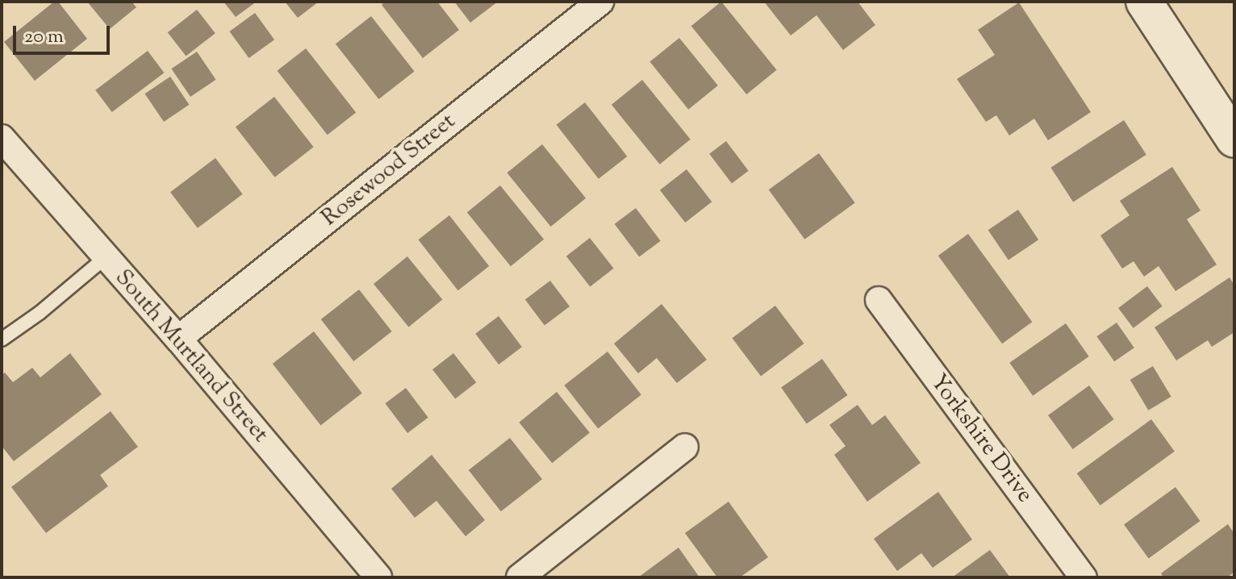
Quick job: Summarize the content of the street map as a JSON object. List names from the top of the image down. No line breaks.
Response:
{"streets":{"street":["Rosewood Street","South Murtland Street","Yorkshire Drive"]},"crossings":[["Rosewood Street","South Murtland Street"]],"scale_bar":"20 m"}
